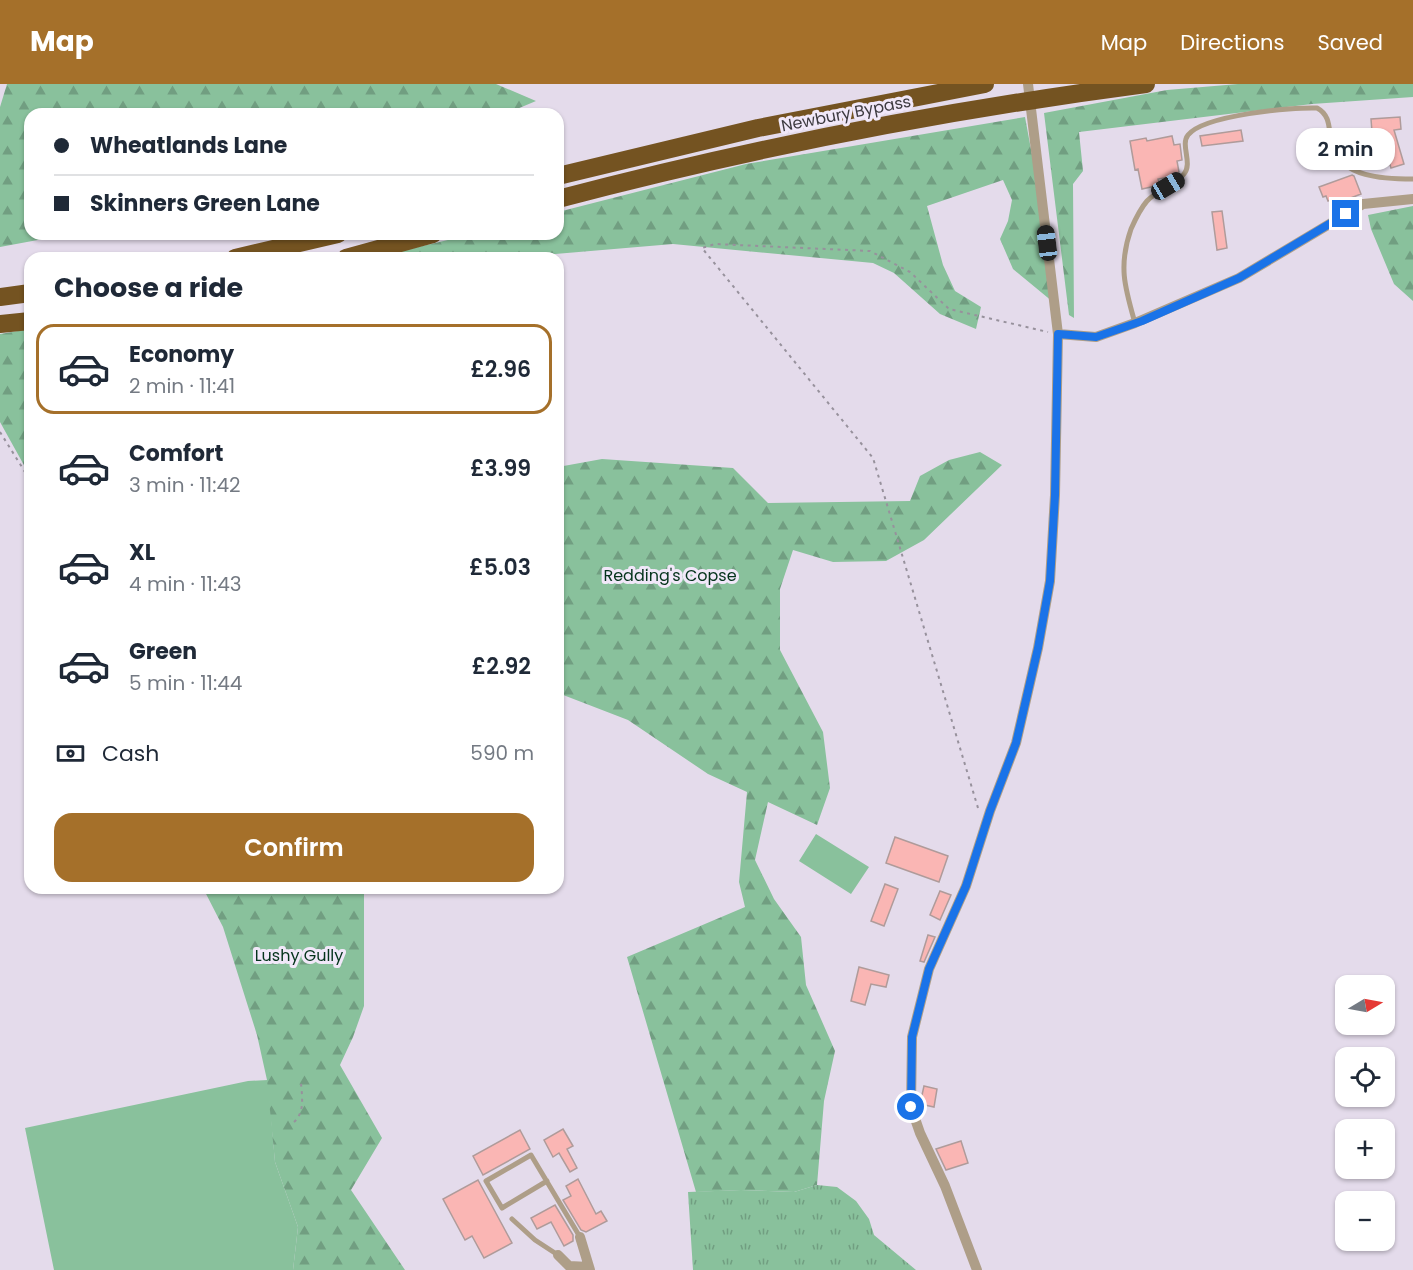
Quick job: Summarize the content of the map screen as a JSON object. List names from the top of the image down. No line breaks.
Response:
{"streets":{"highway":["Newbury Bypass"]},"parks":["Redding's Copse","Lushy Gully"],"north":"right","page":{"header":"Map","nav":["Map","Directions","Saved"],"banner":["Wheatlands Lane","Skinners Green Lane"],"bubble":"2 min","heading":"Choose a ride","list":[{"name":"Economy","note":"2 min · 11:41","value":"£2.96"},{"name":"Comfort","note":"3 min · 11:42","value":"£3.99"},{"name":"XL","note":"4 min · 11:43","value":"£5.03"},{"name":"Green","note":"5 min · 11:44","value":"£2.92"}],"pay":["Cash","590 m"],"buttons":"Confirm","map_buttons":["+","−"]}}
